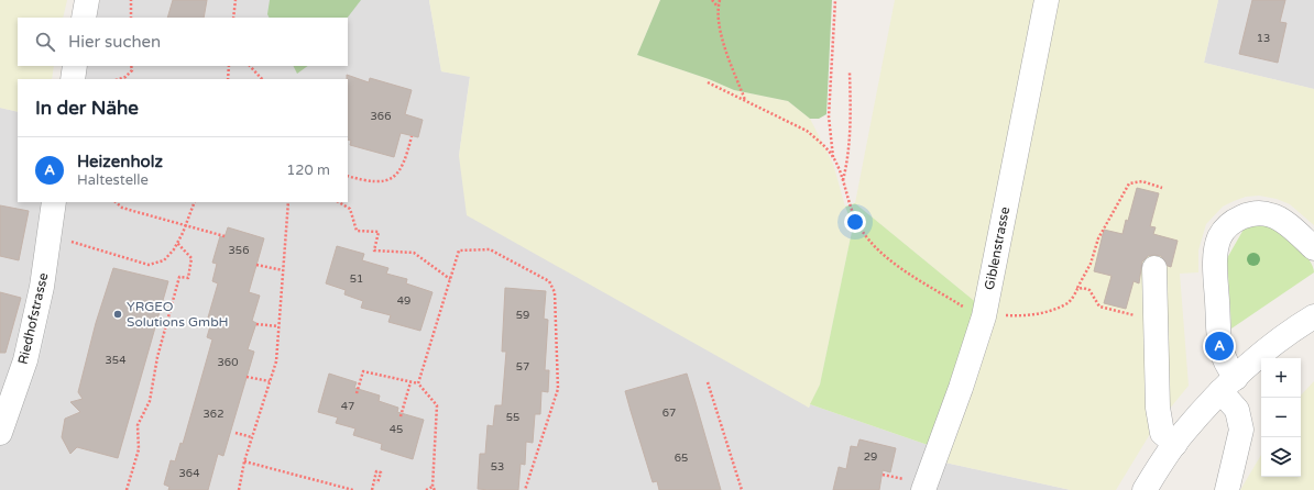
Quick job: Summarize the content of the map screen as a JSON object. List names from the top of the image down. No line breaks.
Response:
{"streets":{"street":["Giblenstrasse","Riedhofstrasse"]},"places":["YRGEO Solutions GmbH"],"house_numbers":["13","366","356","51","49","59","354","360","57","47","67","362","55","45","29","65","53","364"],"page":{"search":"Hier suchen","heading":"In der Nähe","list":[{"mark":"A","name":"Heizenholz","note":"Haltestelle","value":"120 m"}],"pins":"A","map_buttons":["+","−"]}}
